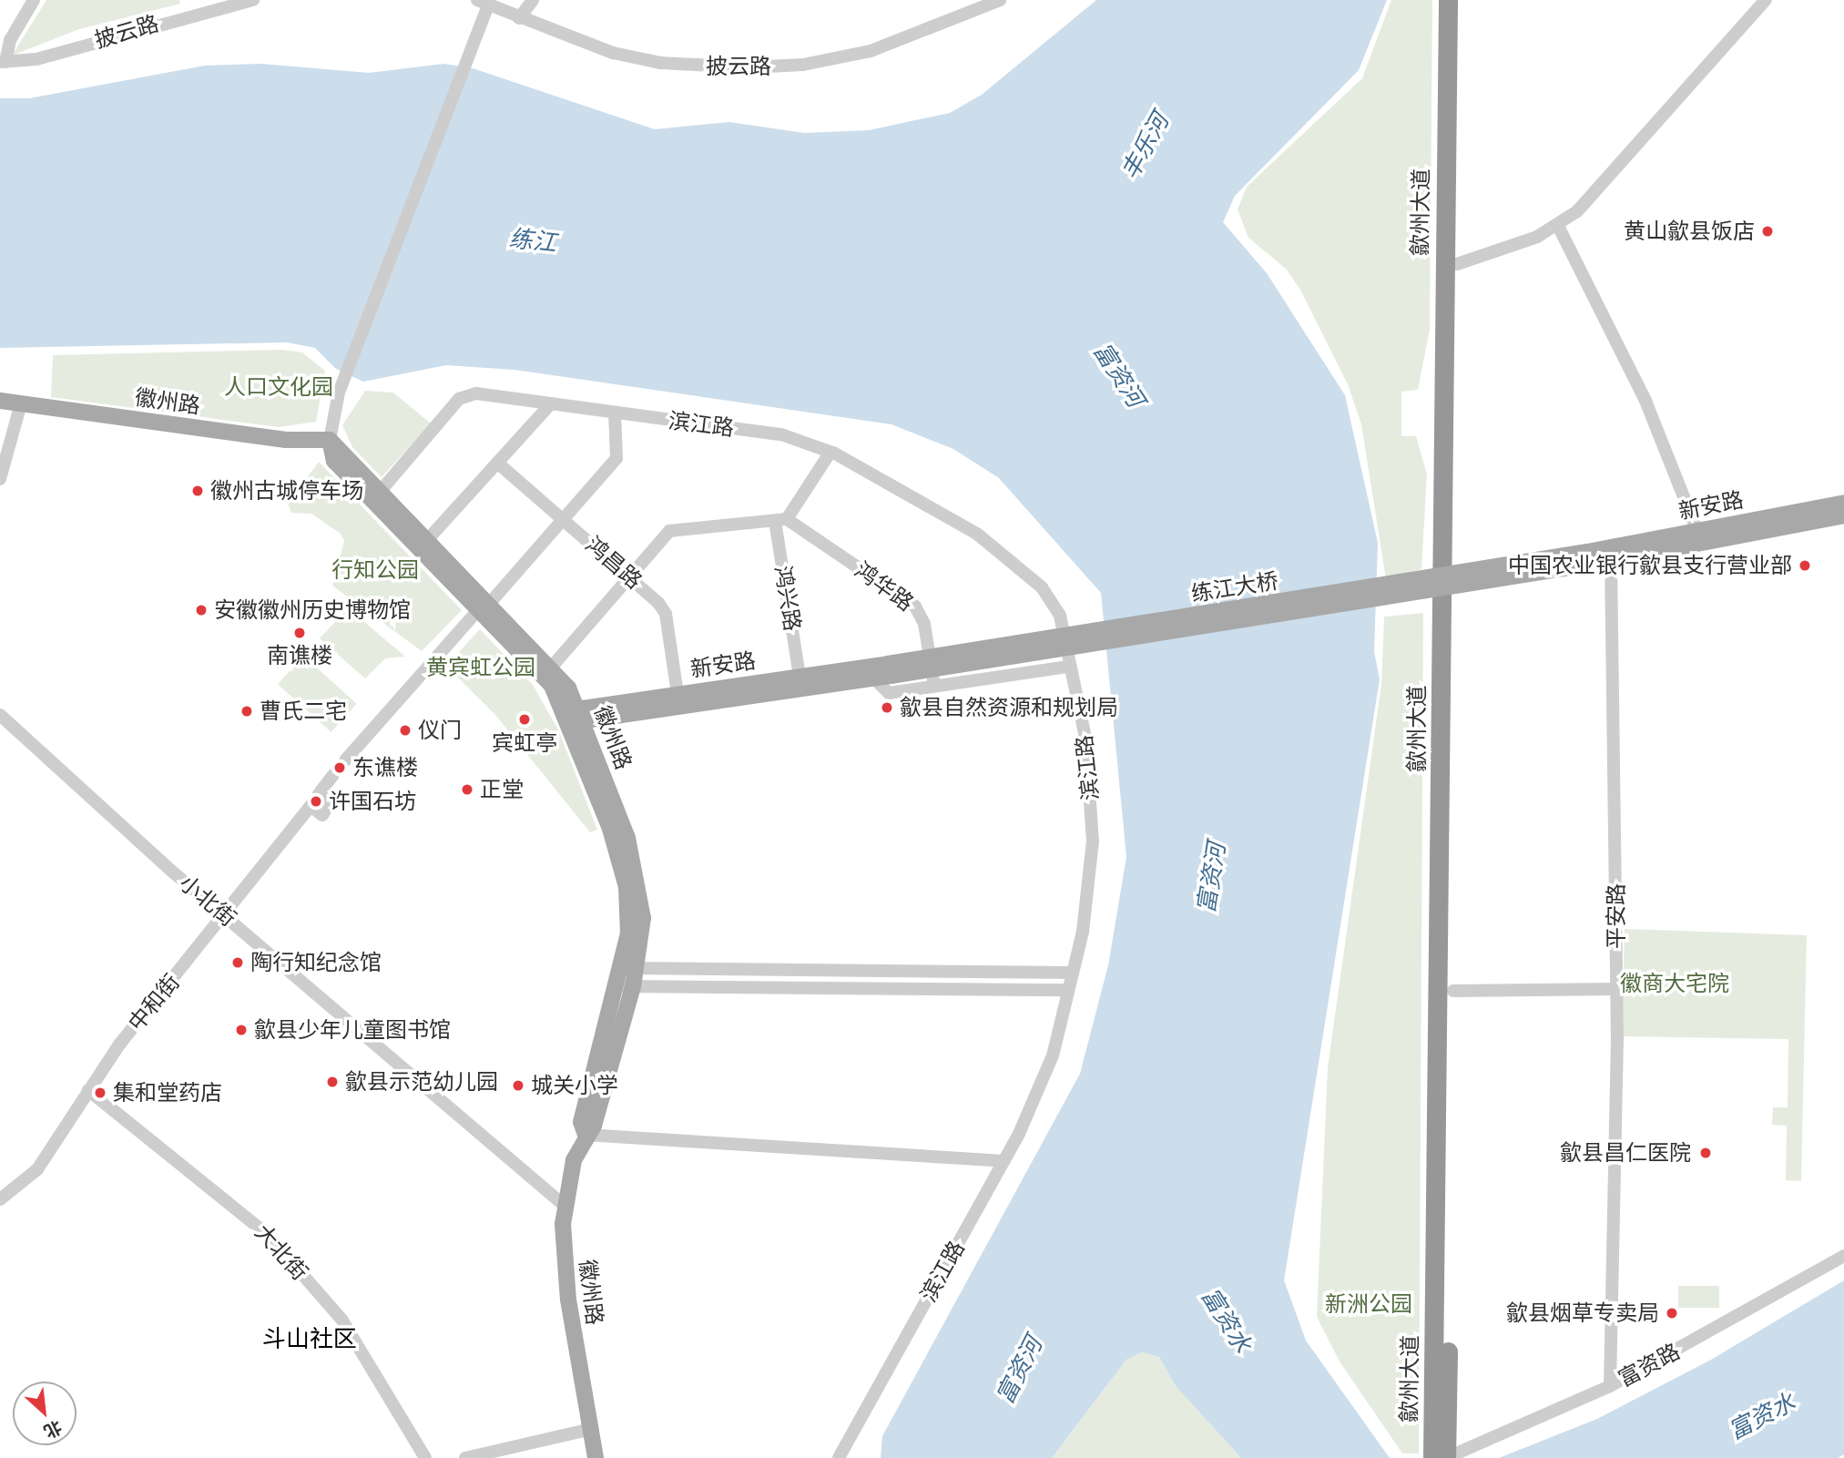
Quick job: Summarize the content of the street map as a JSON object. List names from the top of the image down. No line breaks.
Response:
{"streets":{"highway":["歙州大道"],"main road":["徽州路","新安路","练江大桥"],"street":["披云路","滨江路","鸿昌路","鸿华路","鸿兴路","小北街","平安路","中和街","大北街","富资路"]},"crossings":[["歙州大道","富资路"],["徽州路","滨江路"],["徽州路","新安路"],["徽州路","小北街"],["新安路","鸿昌路"],["新安路","练江大桥"],["新安路","鸿兴路"],["新安路","平安路"],["鸿华路","鸿兴路"],["小北街","中和街"],["平安路","富资路"],["中和街","大北街"]],"districts":["斗山社区"],"water":["丰乐河","练江","富资河","富资水"],"parks":["人口文化园","行知公园","黄宾虹公园","徽商大宅院","新洲公园"],"places":["黄山歙县饭店","徽州古城停车场","中国农业银行歙县支行营业部","安徽徽州历史博物馆","南谯楼","歙县自然资源和规划局","曹氏二宅","宾虹亭","仪门","东谯楼","正堂","许国石坊","陶行知纪念馆","歙县少年儿童图书馆","歙县示范幼儿园","城关小学","集和堂药店","歙县昌仁医院","歙县烟草专卖局"],"north":"bottom right"}
